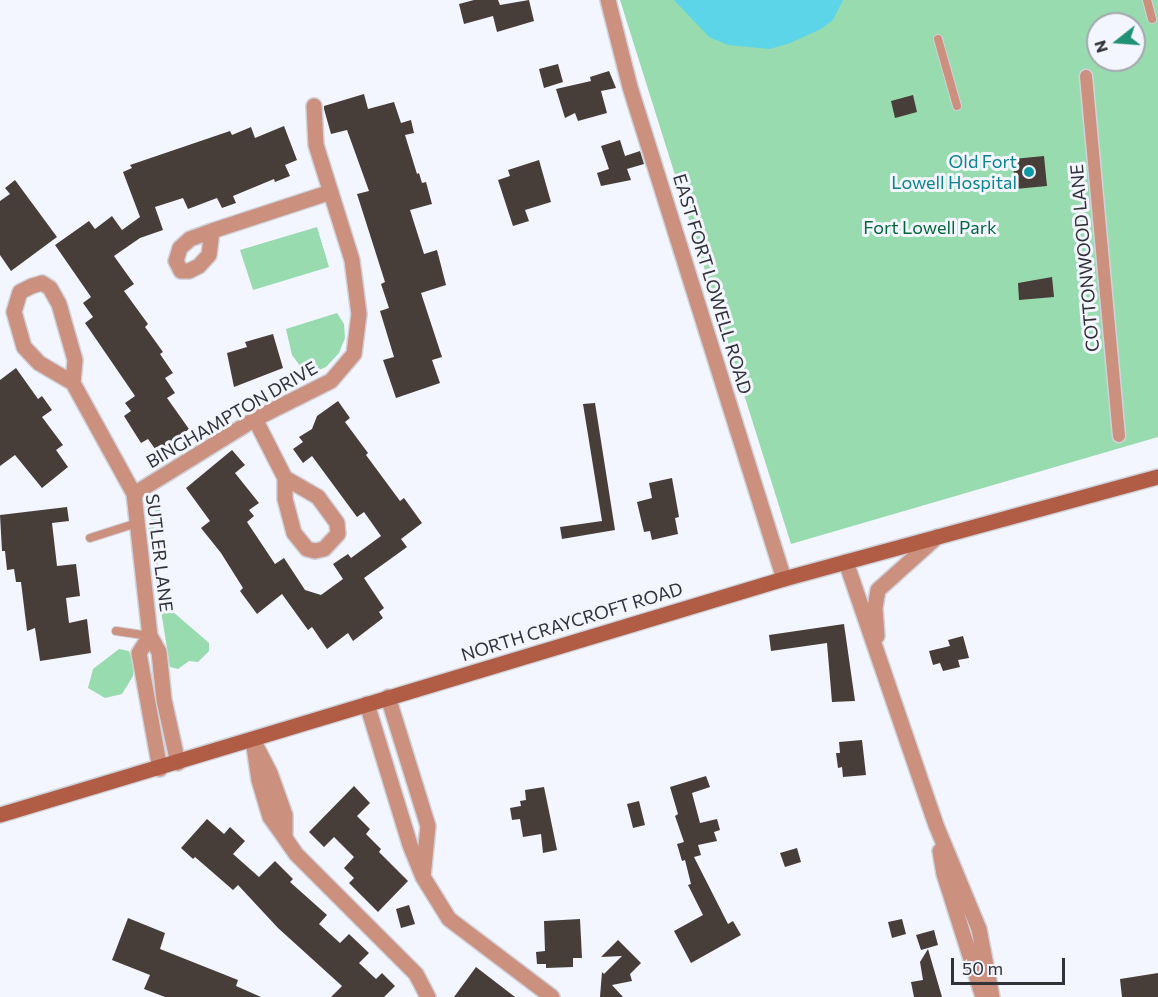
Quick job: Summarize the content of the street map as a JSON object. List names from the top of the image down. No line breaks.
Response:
{"streets":{"main road":["NORTH CRAYCROFT ROAD"],"street":["COTTONWOOD LANE","EAST FORT LOWELL ROAD","BINGHAMPTON DRIVE","SUTLER LANE"]},"crossings":[["EAST FORT LOWELL ROAD","NORTH CRAYCROFT ROAD"],["BINGHAMPTON DRIVE","SUTLER LANE"],["SUTLER LANE","NORTH CRAYCROFT ROAD"]],"parks":["Fort Lowell Park"],"places":["Old Fort Lowell Hospital"],"scale_bar":"50 m","north":"left"}
